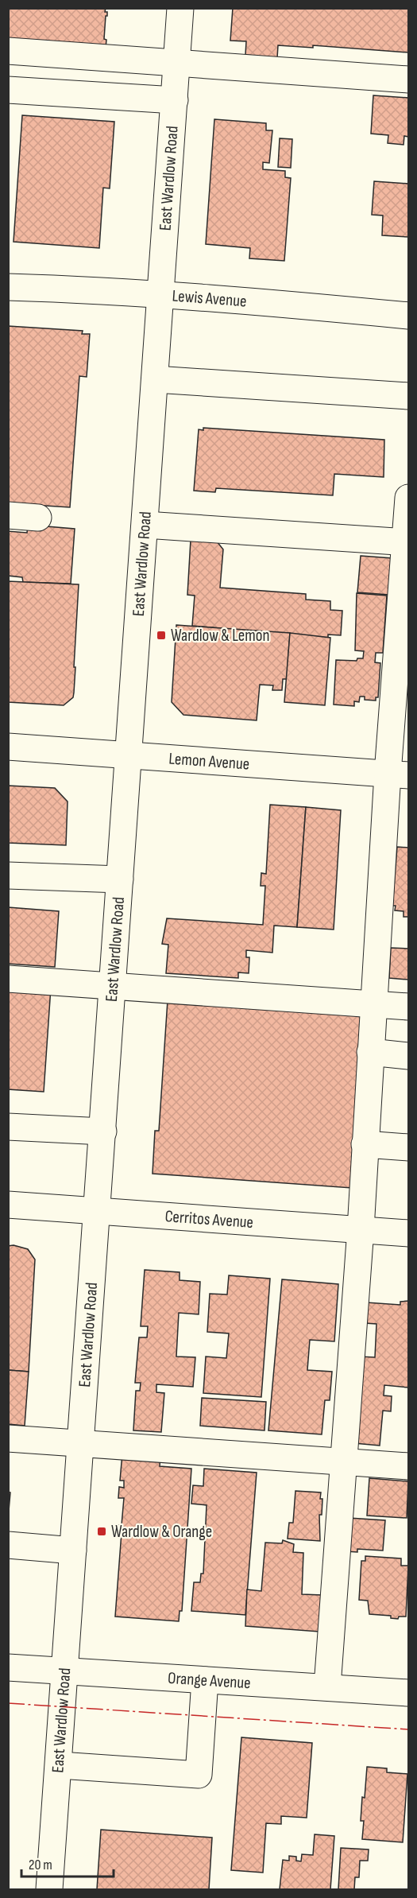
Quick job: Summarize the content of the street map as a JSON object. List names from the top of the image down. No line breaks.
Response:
{"streets":{"main road":["East Wardlow Road","Lewis Avenue","Lemon Avenue","Cerritos Avenue","Orange Avenue"]},"crossings":[["East Wardlow Road","Lewis Avenue"],["East Wardlow Road","Lemon Avenue"],["East Wardlow Road","Cerritos Avenue"],["East Wardlow Road","Orange Avenue"]],"places":{"transit":["Wardlow & Lemon","Wardlow & Orange"]},"scale_bar":"20 m"}
